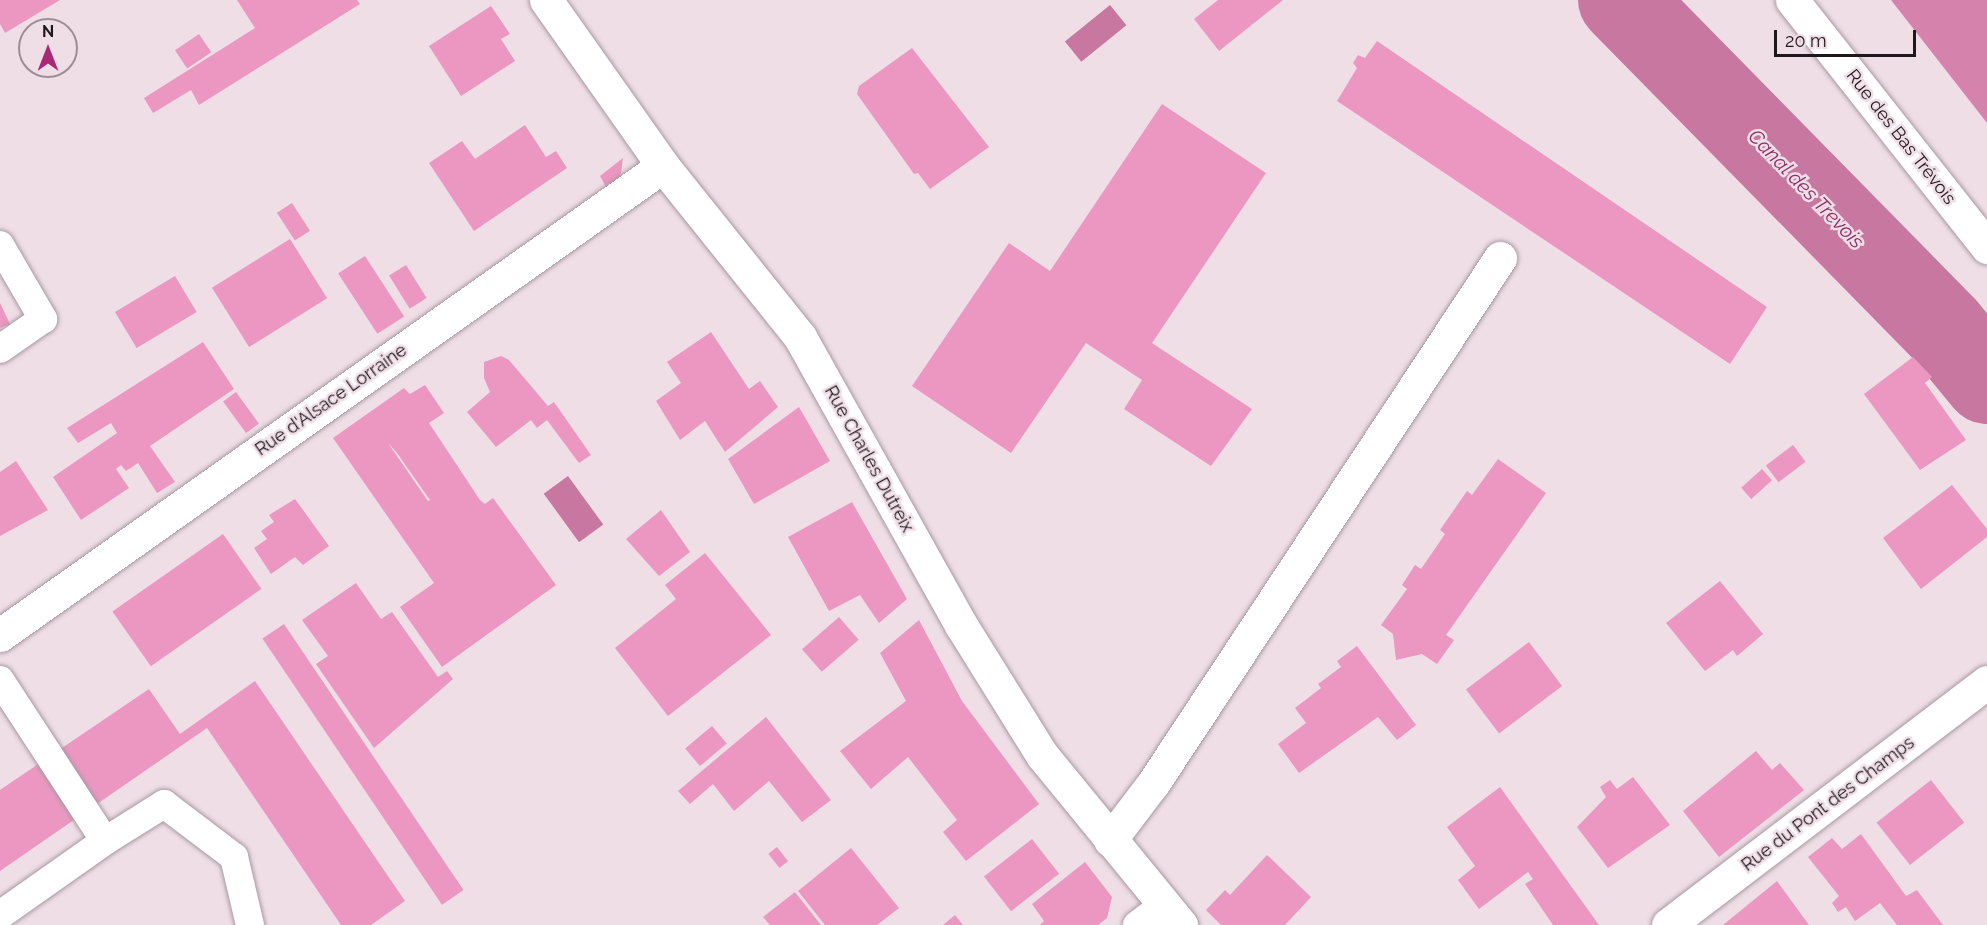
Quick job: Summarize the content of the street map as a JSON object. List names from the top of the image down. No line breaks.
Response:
{"streets":{"street":["Rue des Bas Trévois","Rue d'Alsace Lorraine","Rue Charles Dutreix","Rue du Pont des Champs"]},"crossings":[["Rue d'Alsace Lorraine","Rue Charles Dutreix"]],"water":["Canal des Trevois"],"scale_bar":"20 m","north":"top"}
